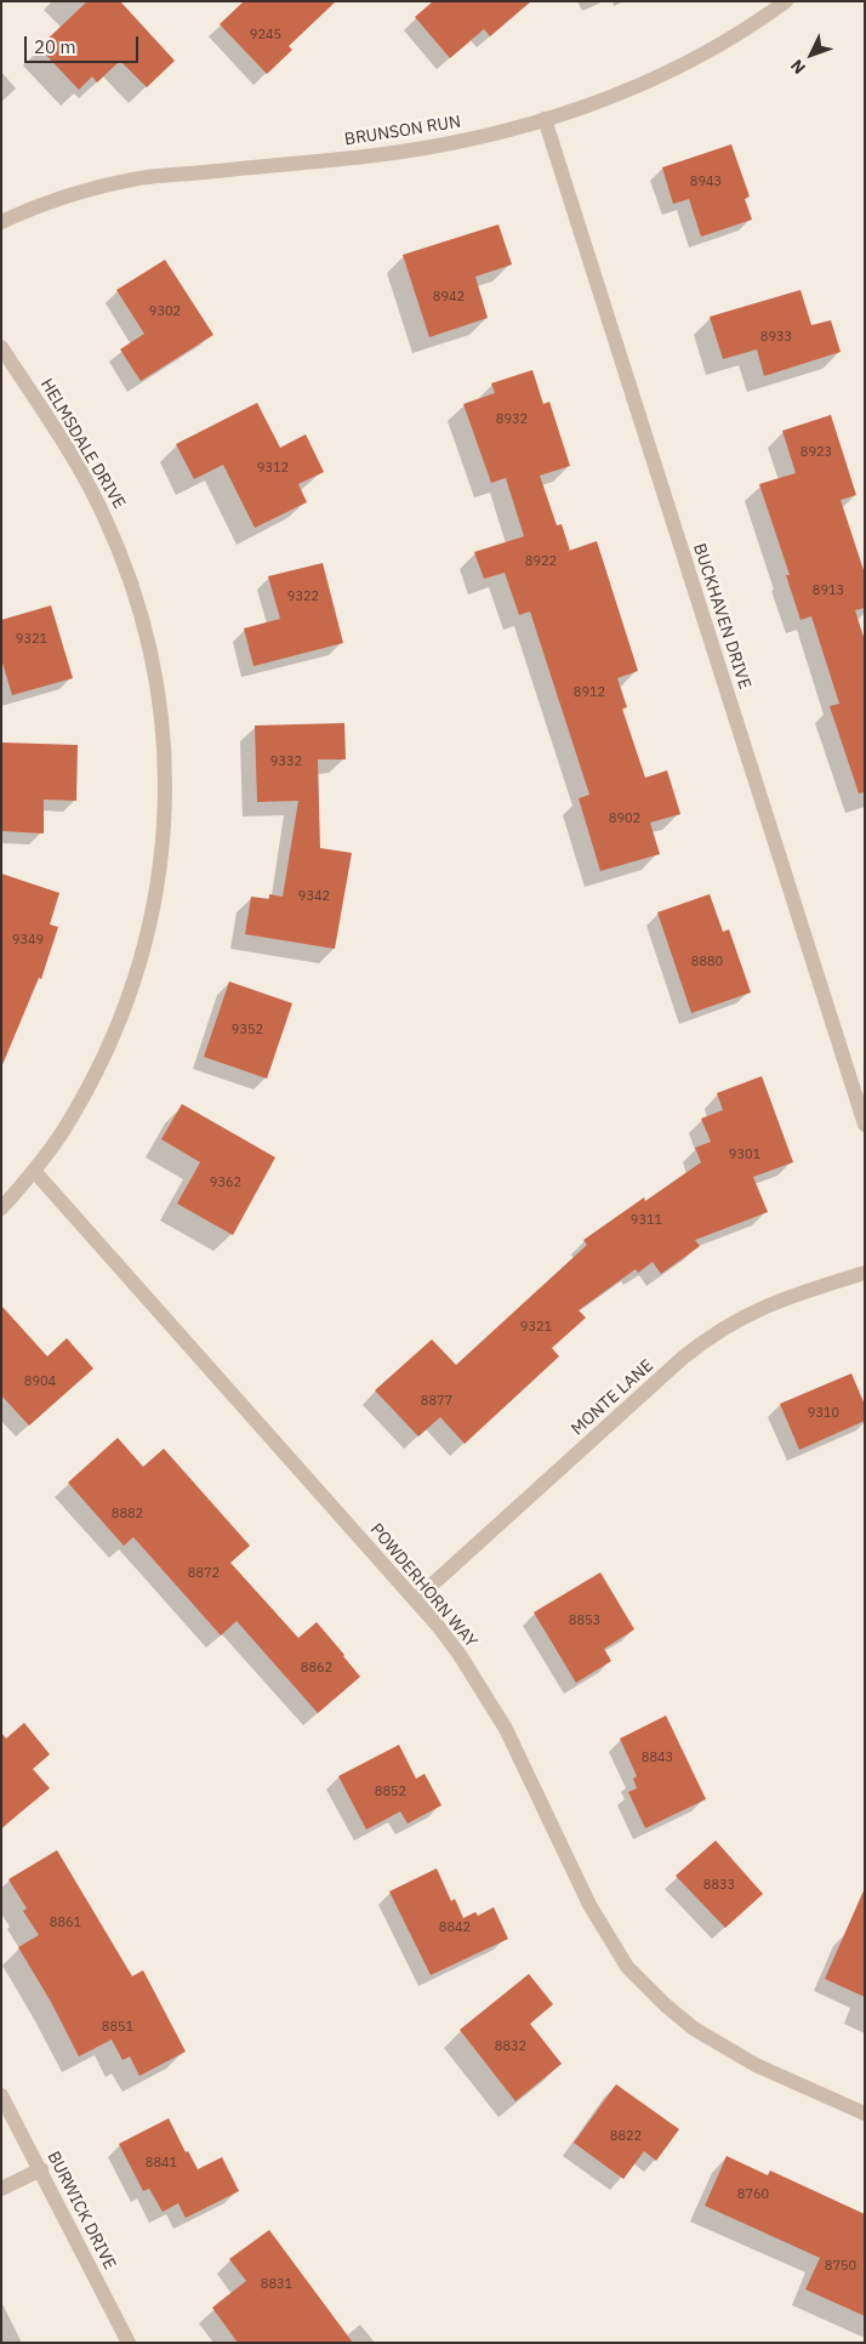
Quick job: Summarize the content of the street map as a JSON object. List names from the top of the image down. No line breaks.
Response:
{"streets":{"street":["BRUNSON RUN","HELMSDALE DRIVE","BUCKHAVEN DRIVE","MONTE LANE","POWDERHORN WAY","BURWICK DRIVE"]},"crossings":[["BRUNSON RUN","BUCKHAVEN DRIVE"],["HELMSDALE DRIVE","POWDERHORN WAY"],["MONTE LANE","POWDERHORN WAY"]],"house_numbers":["9245","8943","8942","9302","8933","8932","8923","9312","8922","8913","9322","9321","8912","9332","8902","9342","9349","8880","9352","9301","9362","9311","9321","8904","8877","9310","8882","8872","8853","8862","8843","8852","8833","8861","8842","8851","8832","8822","8841","8760","8750","8831"],"scale_bar":"20 m","north":"bottom left"}
